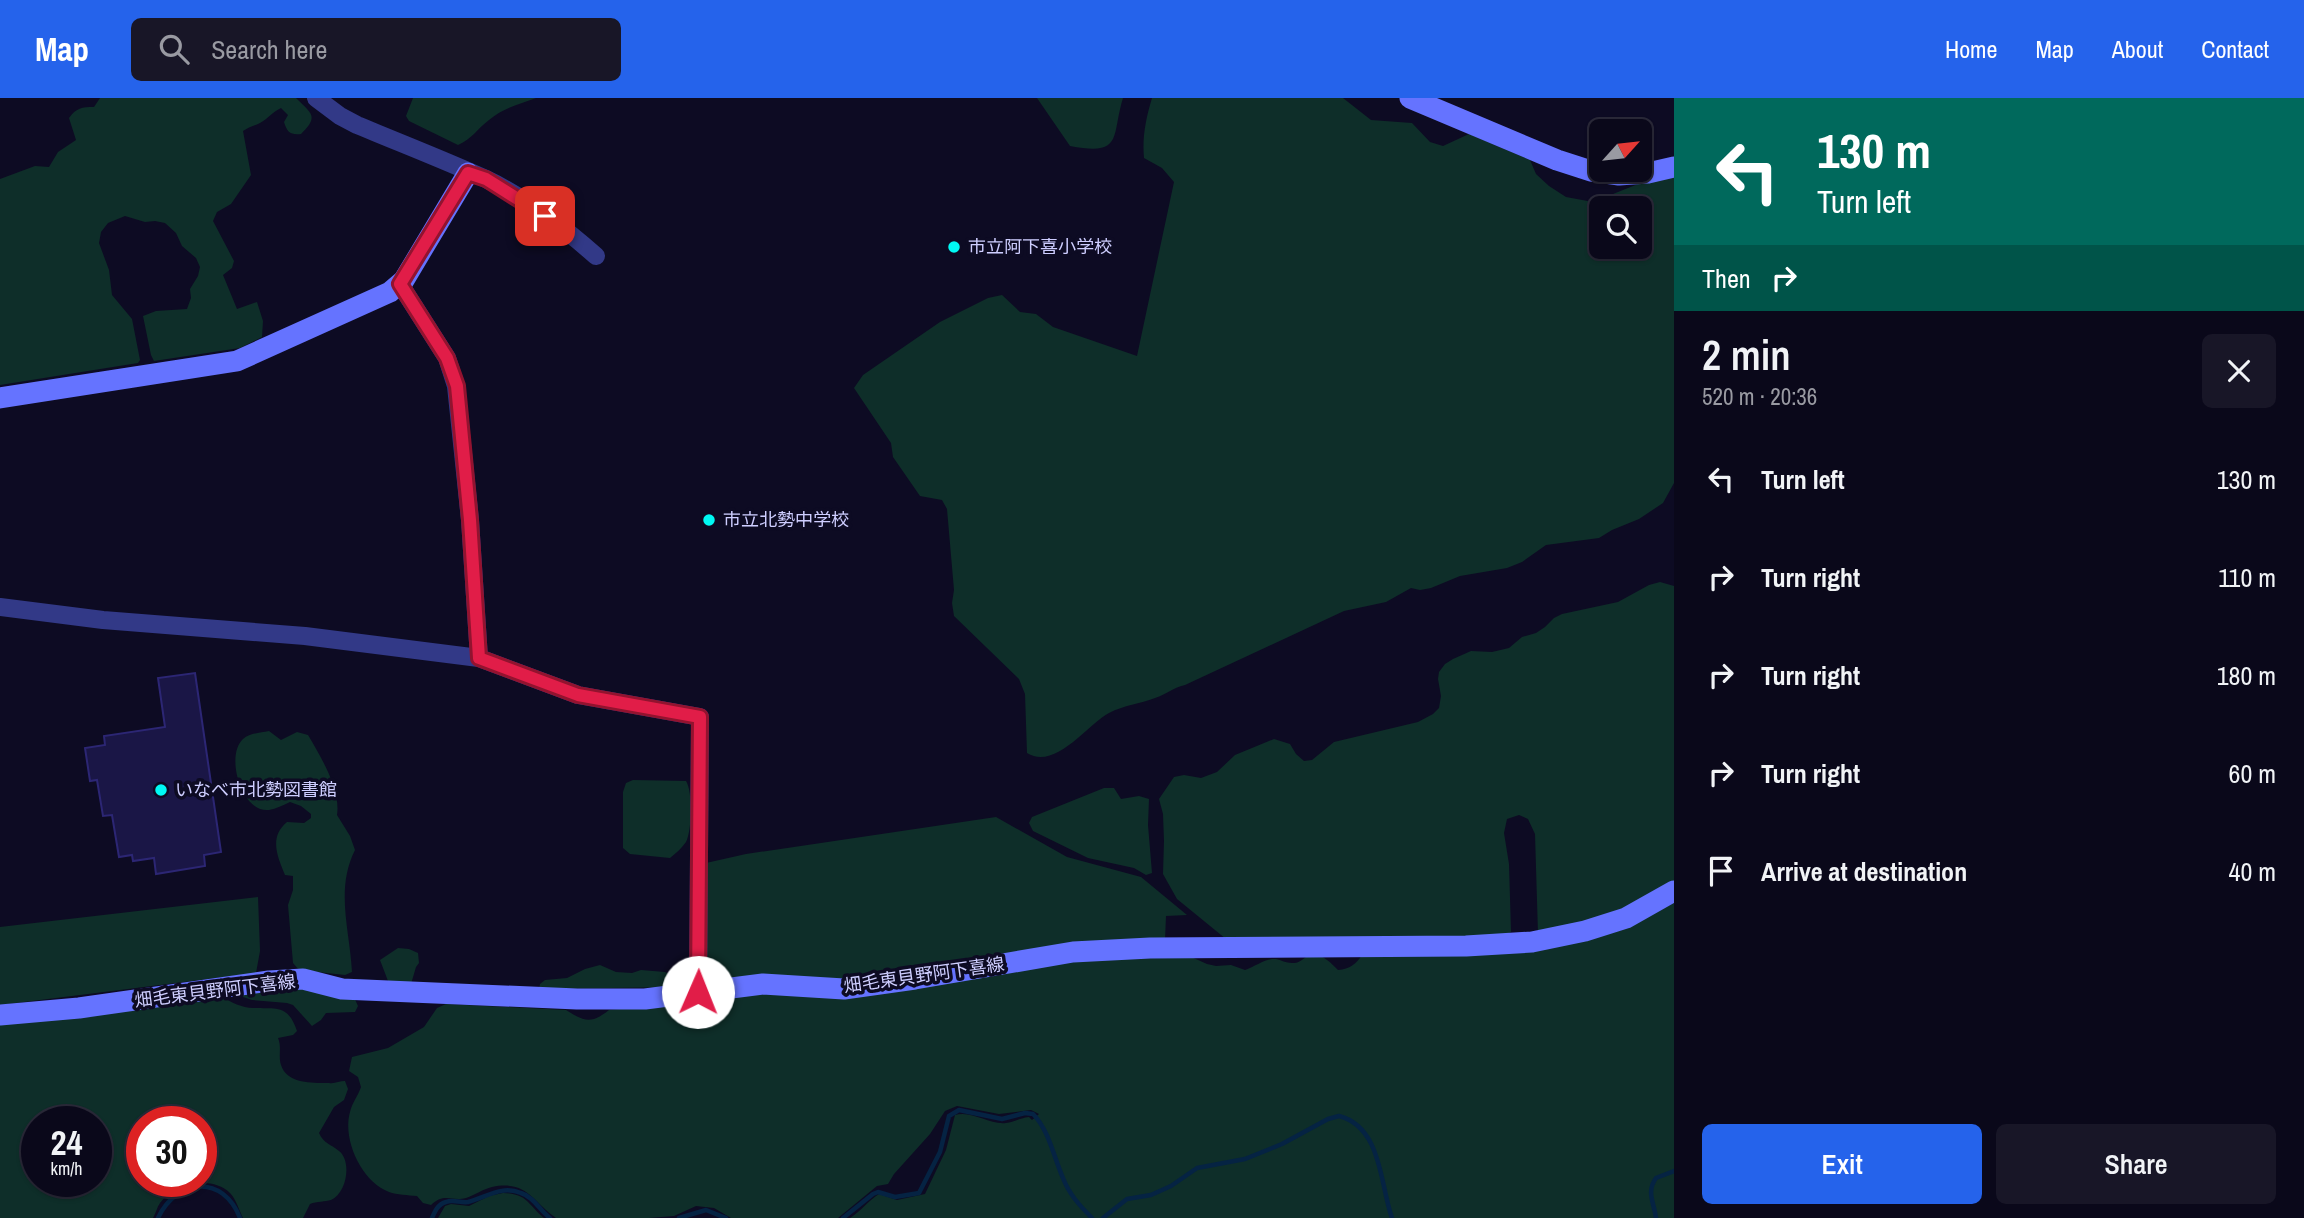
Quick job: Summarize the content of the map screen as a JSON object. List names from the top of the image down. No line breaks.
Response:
{"streets":{"main road":["畑毛東貝野阿下喜線"]},"places":["市立阿下喜小学校","市立北勢中学校","いなべ市北勢図書館"],"north":"top right","page":{"header":"Map","search":"Search here","nav":["Home","Map","About","Contact"],"turn":["130 m","Turn left"],"then":"Then","heading":["2 min","520 m · 20:36"],"list":[{"name":"Turn left","value":"130 m"},{"name":"Turn right","value":"110 m"},{"name":"Turn right","value":"180 m"},{"name":"Turn right","value":"60 m"},{"name":"Arrive at destination","value":"40 m"}],"speed":"24 km/h","limit":"30","buttons":["Exit","Share"]}}
